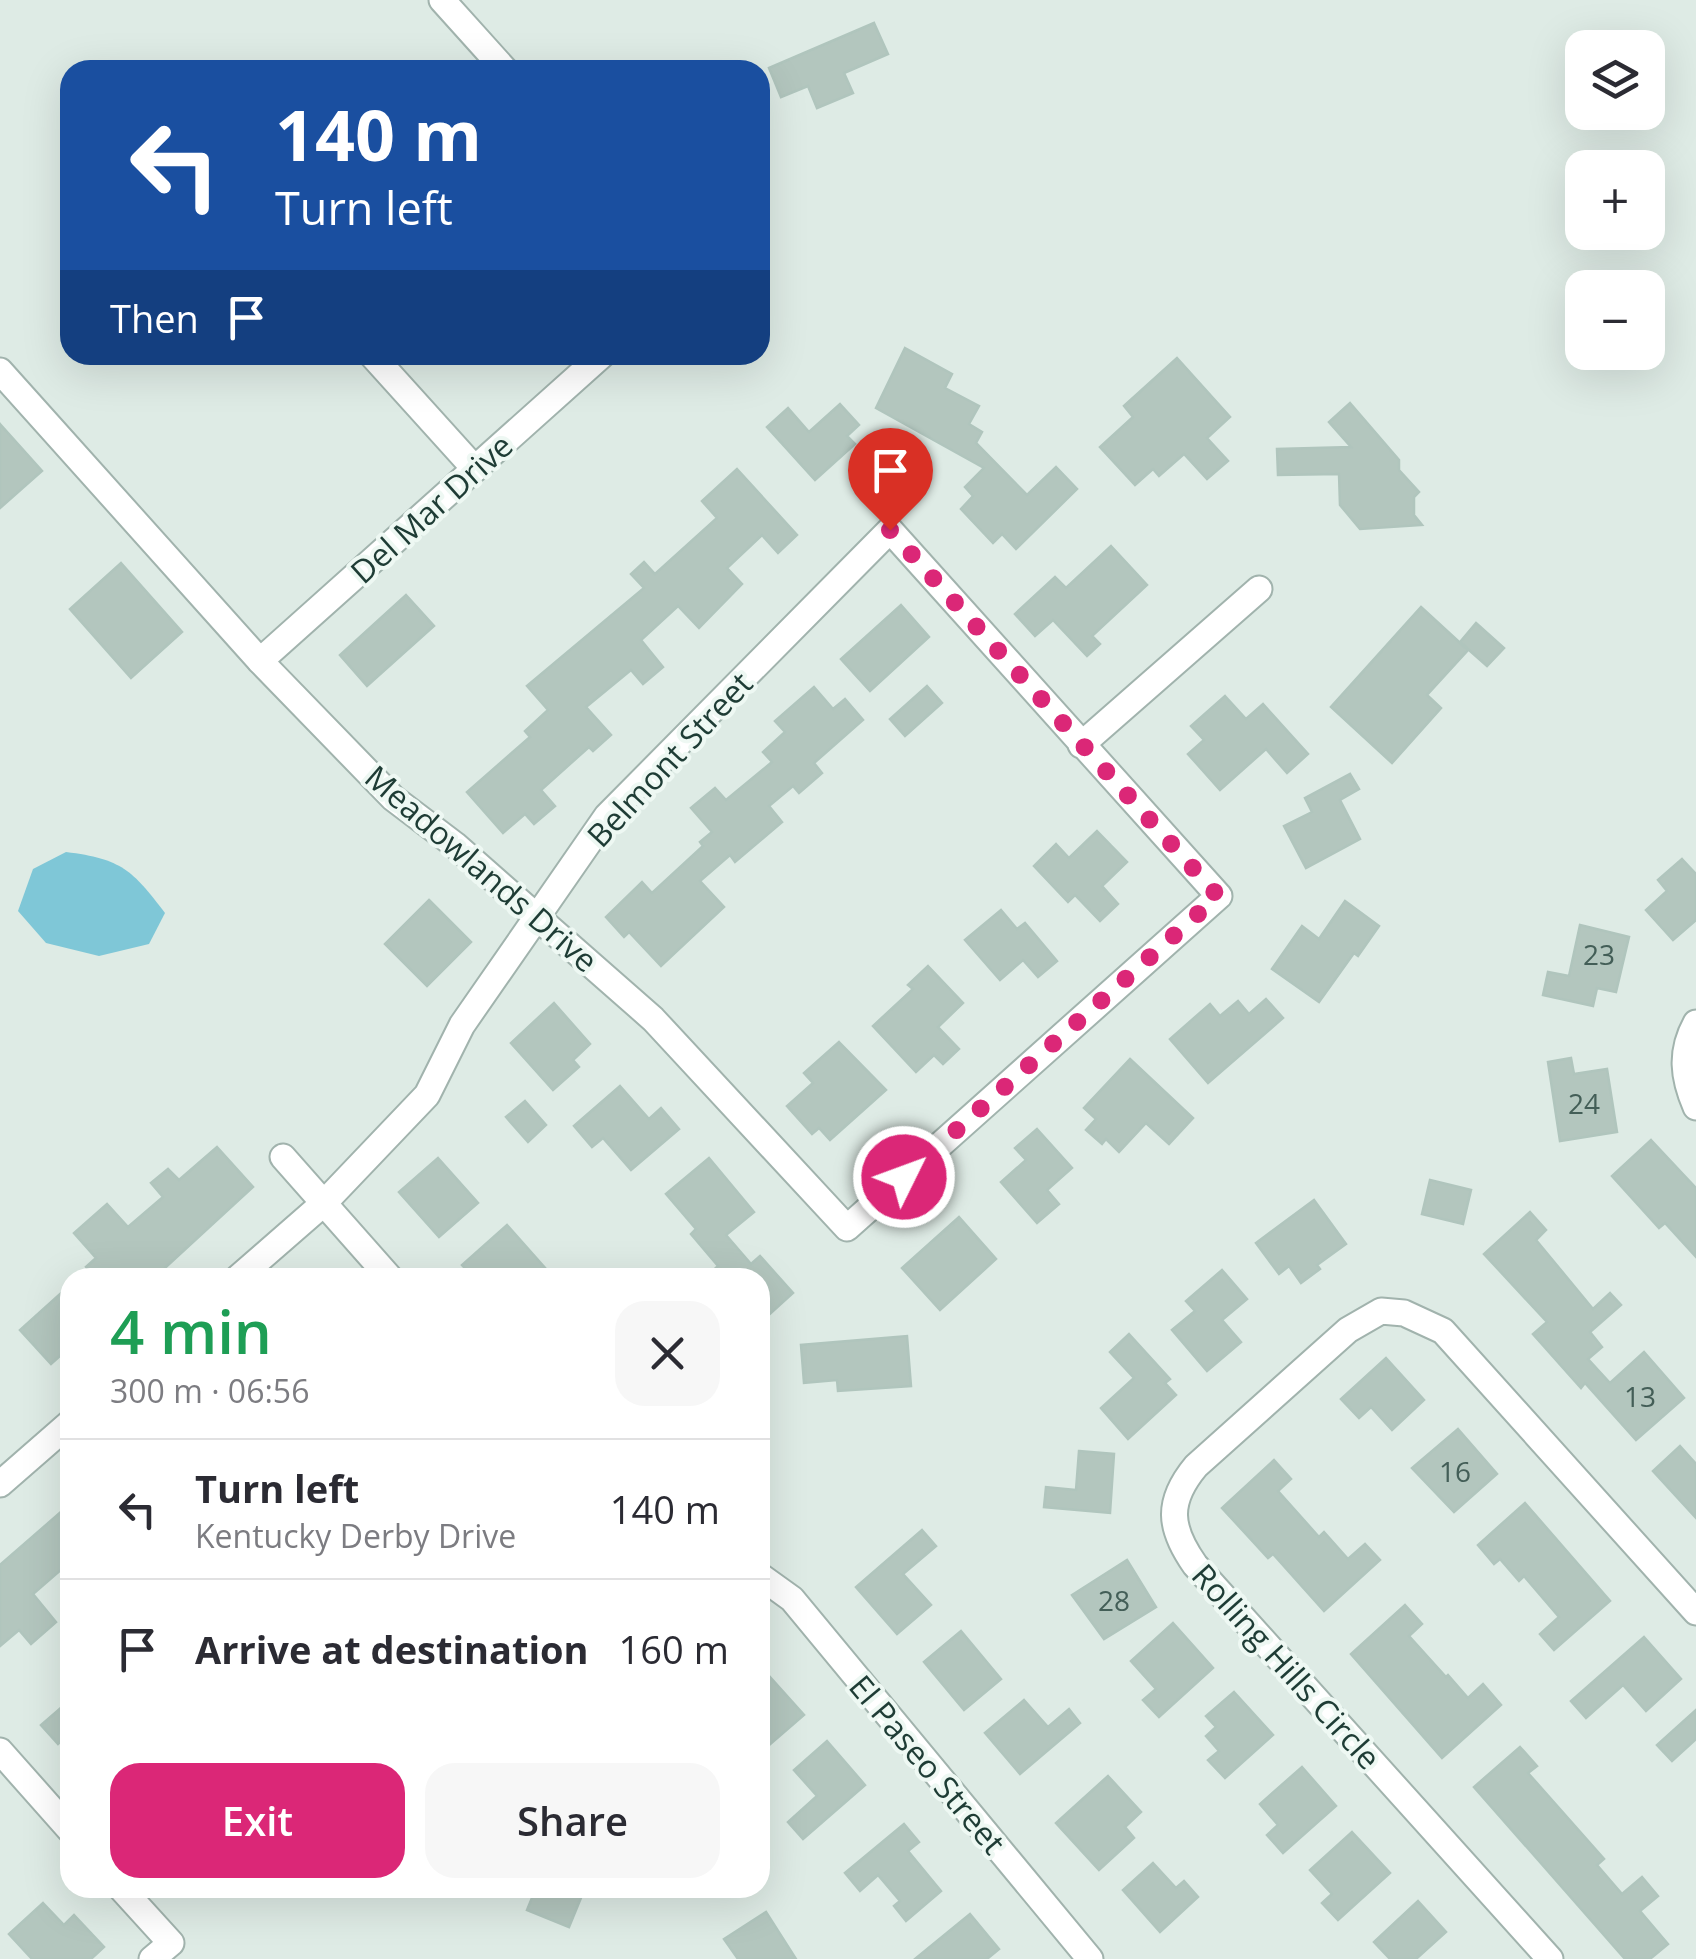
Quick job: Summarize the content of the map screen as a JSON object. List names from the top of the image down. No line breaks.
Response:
{"streets":{"street":["Del Mar Drive","Belmont Street","Meadowlands Drive","Rolling Hills Circle","El Paseo Street"]},"crossings":[["Del Mar Drive","Meadowlands Drive"],["Belmont Street","Meadowlands Drive"]],"house_numbers":["23","24","13","16","28"],"page":{"map_buttons":["+","−"],"turn":["140 m","Turn left"],"then":"Then","heading":["4 min","300 m · 06:56"],"list":[{"name":"Turn left","note":"Kentucky Derby Drive","value":"140 m"},{"name":"Arrive at destination","value":"160 m"}],"buttons":["Exit","Share"]}}
